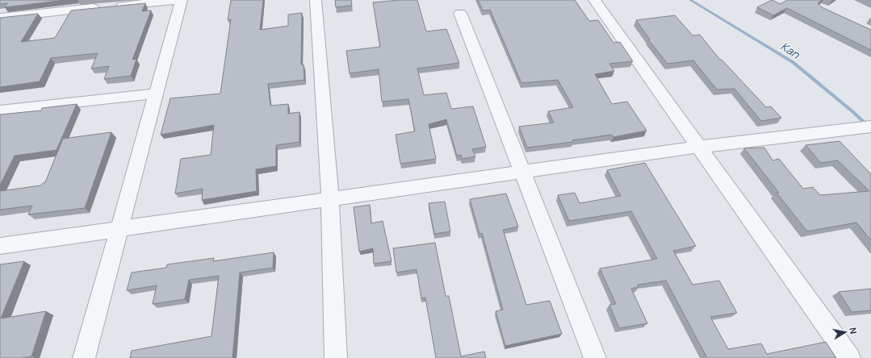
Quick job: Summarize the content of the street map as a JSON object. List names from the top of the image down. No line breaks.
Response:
{"water":["Kan"],"north":"right"}
